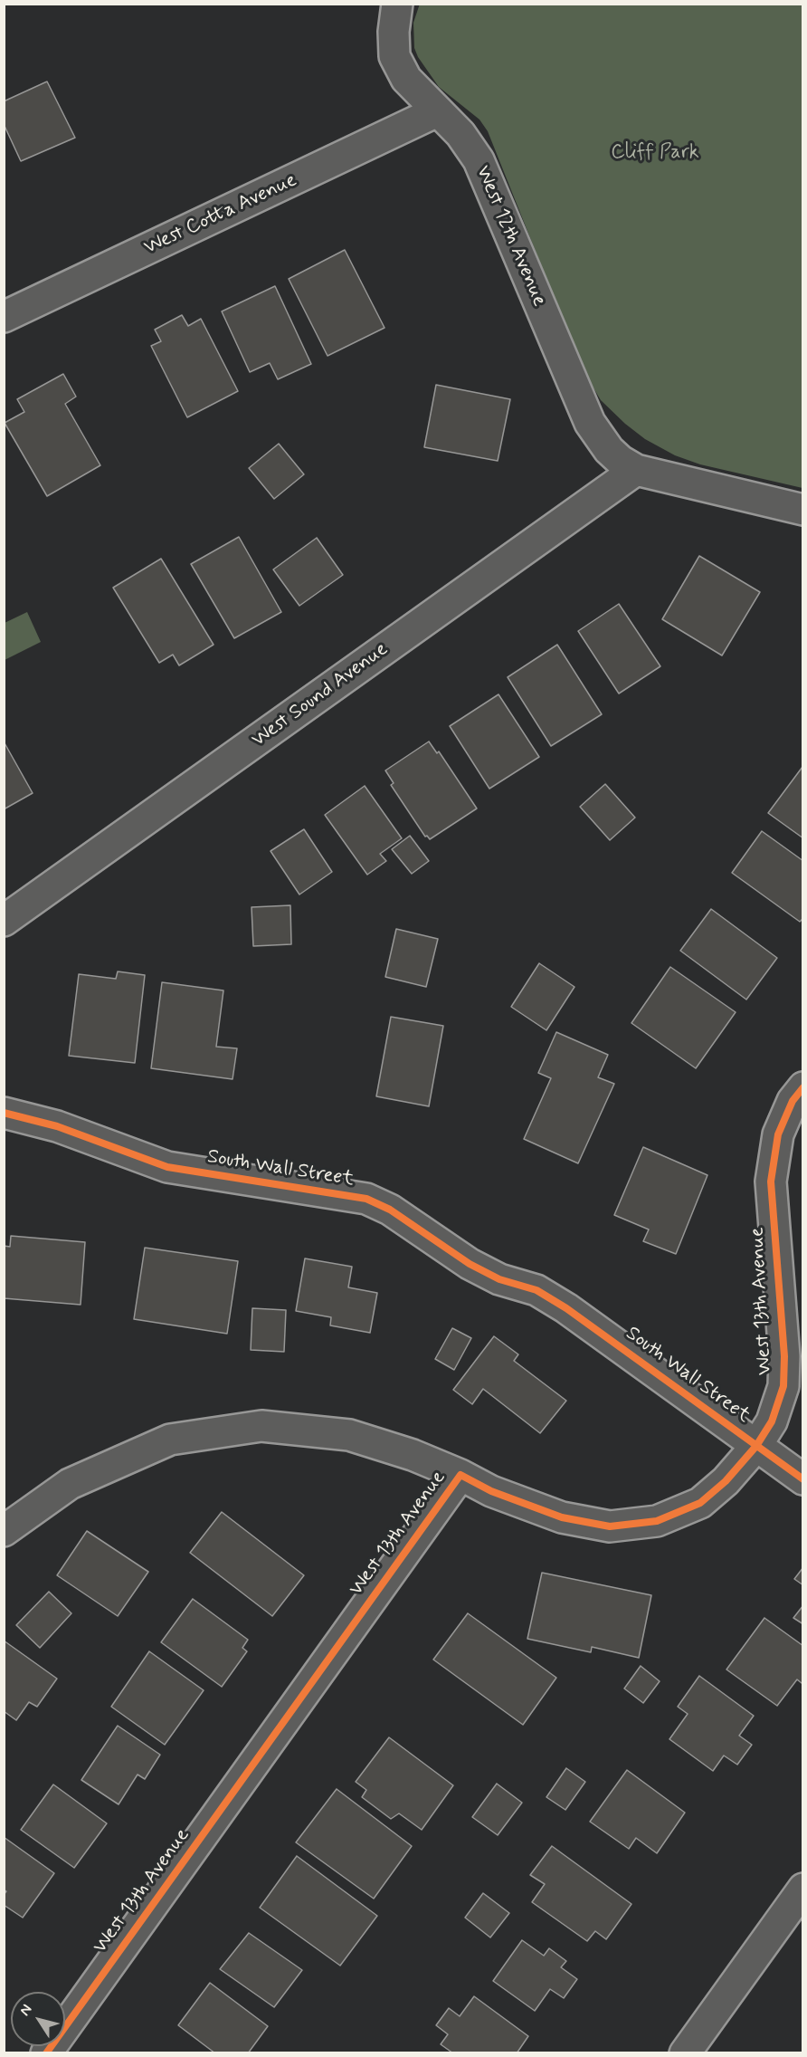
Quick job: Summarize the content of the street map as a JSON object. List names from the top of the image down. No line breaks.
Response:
{"streets":{"street":["West Cotta Avenue","West 12th Avenue","West Sound Avenue","South Wall Street","West 13th Avenue"]},"crossings":[["West Cotta Avenue","West 12th Avenue"],["West 12th Avenue","West Sound Avenue"],["South Wall Street","West 13th Avenue"]],"parks":["Cliff Park"],"north":"top left"}
